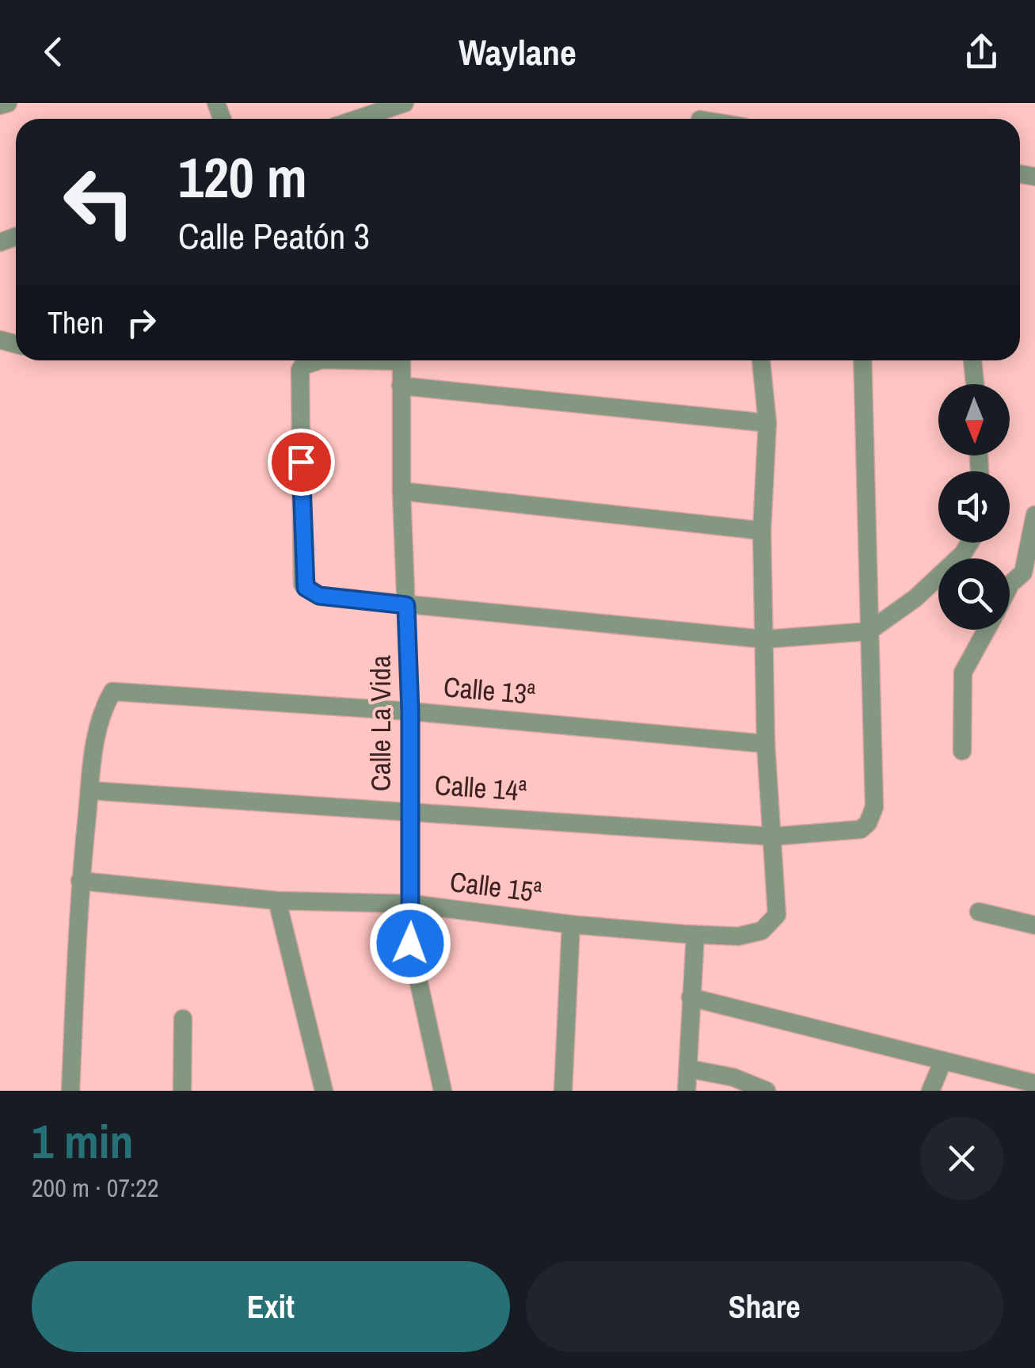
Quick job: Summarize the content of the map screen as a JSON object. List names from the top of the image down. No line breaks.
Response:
{"streets":{"street":["Calle 13ª","Calle La Vida","Calle 14ª","Calle 15ª"]},"crossings":[["Calle 13ª","Calle La Vida"],["Calle 13ª","Calle 14ª"],["Calle La Vida","Calle 14ª"],["Calle La Vida","Calle 15ª"],["Calle 14ª","Calle 15ª"]],"north":"bottom","page":{"header":"Waylane","turn":["120 m","Calle Peatón 3"],"then":"Then","heading":["1 min","200 m · 07:22"],"buttons":["Exit","Share"]}}
